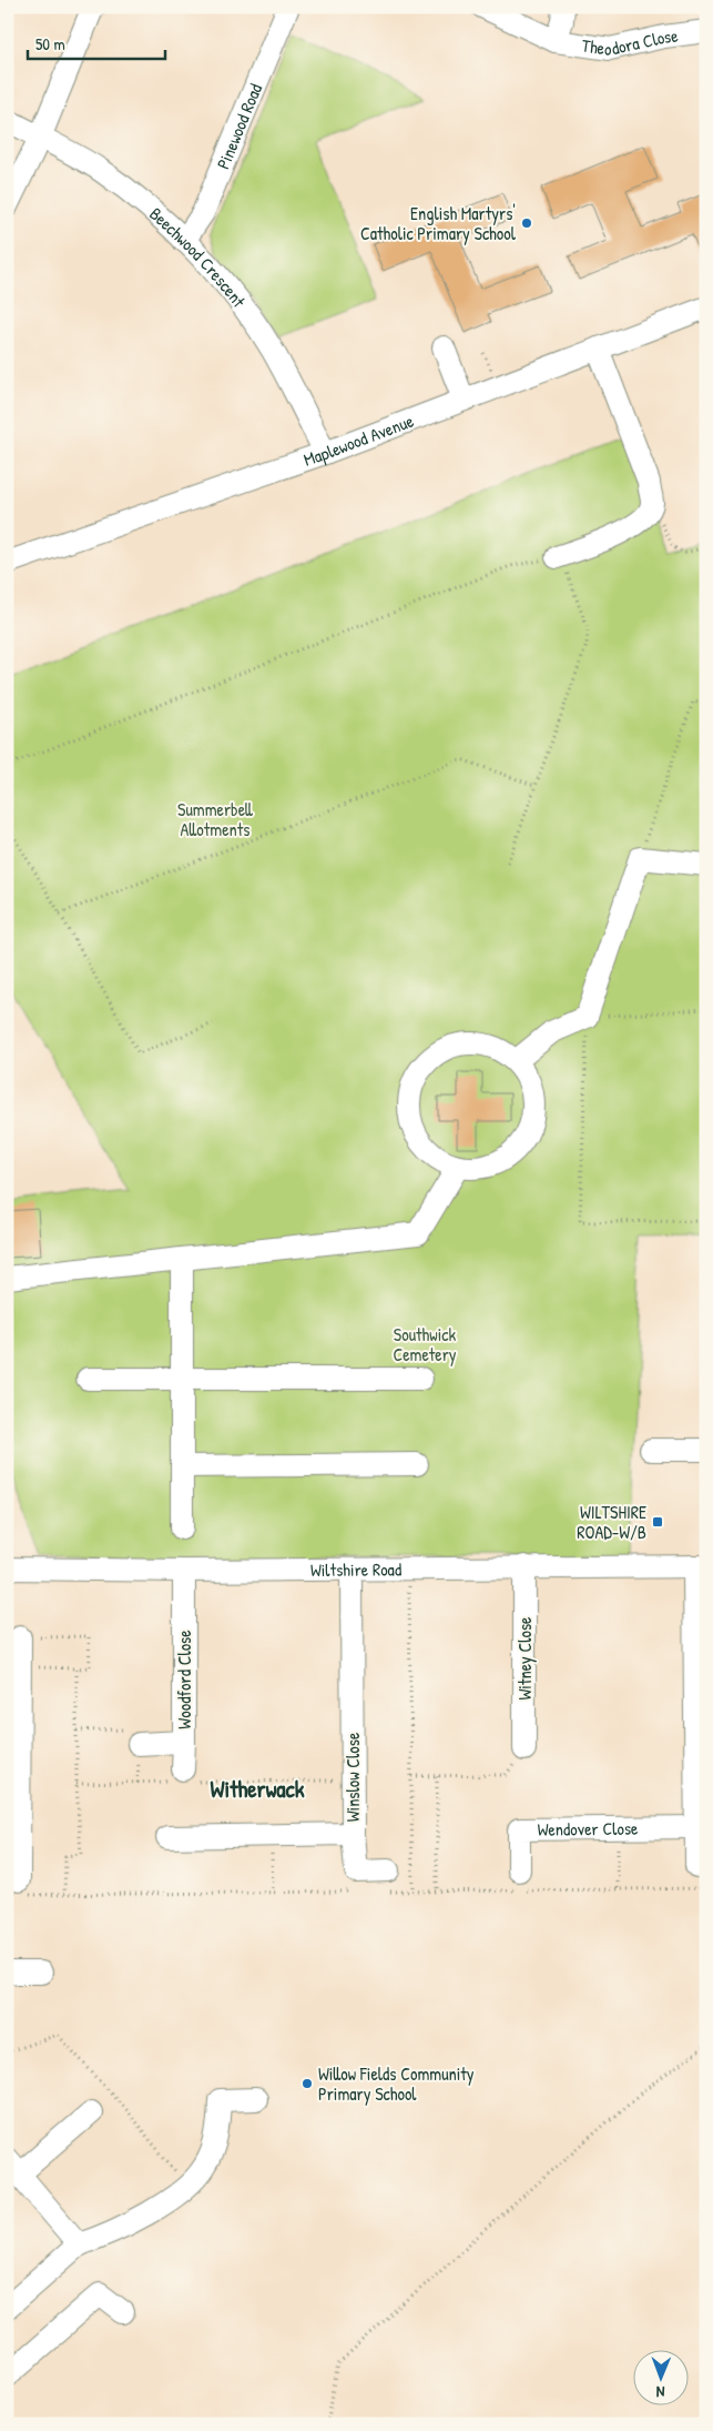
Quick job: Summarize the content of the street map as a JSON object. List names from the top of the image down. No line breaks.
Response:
{"streets":{"street":["Theodora Close","Pinewood Road","Beechwood Crescent","Maplewood Avenue","Wiltshire Road","Witney Close","Woodford Close","Winslow Close","Wendover Close"]},"crossings":[["Pinewood Road","Beechwood Crescent"],["Beechwood Crescent","Maplewood Avenue"],["Wiltshire Road","Witney Close"],["Wiltshire Road","Woodford Close"],["Wiltshire Road","Winslow Close"]],"districts":["Witherwack"],"parks":["Summerbell Allotments","Southwick Cemetery"],"places":{"other":["English Martyrs' Catholic Primary School","Willow Fields Community Primary School"],"transit":["WILTSHIRE ROAD-W/B"]},"scale_bar":"50 m","north":"bottom"}
